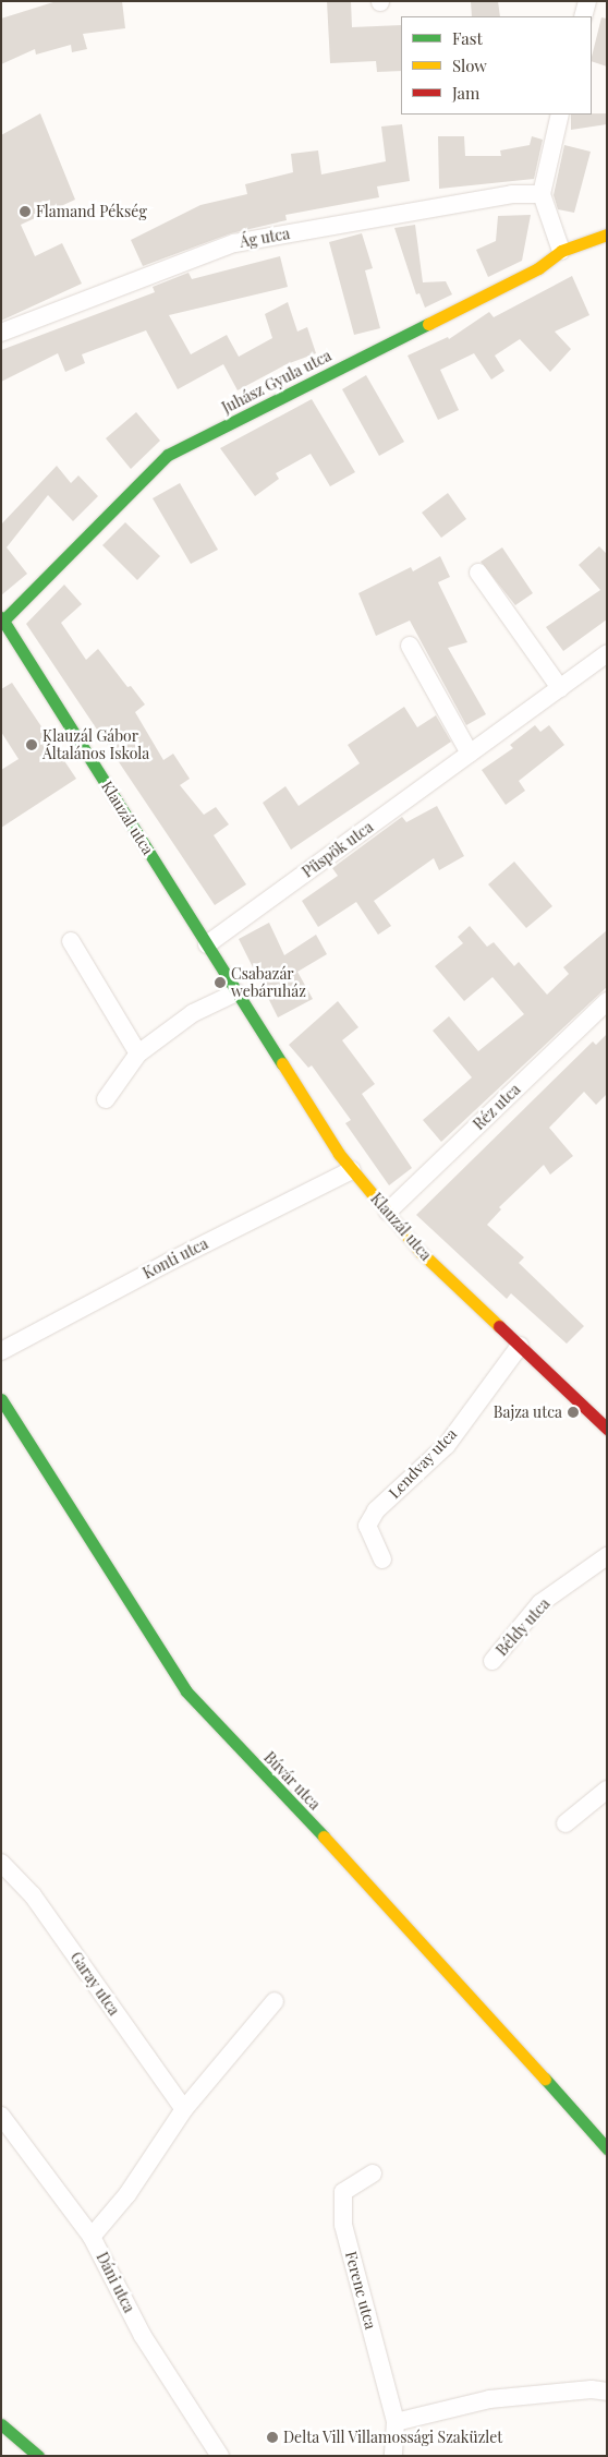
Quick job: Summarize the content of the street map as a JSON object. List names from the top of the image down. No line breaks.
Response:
{"streets":{"street":["Ág utca","Juhász Gyula utca","Klauzál utca","Püspök utca","Réz utca","Konti utca","Lendvay utca","Béldy utca","Búvár utca","Garay utca","Dáni utca","Ferenc utca"]},"crossings":[["Juhász Gyula utca","Klauzál utca"],["Klauzál utca","Püspök utca"],["Klauzál utca","Réz utca"],["Klauzál utca","Konti utca"],["Klauzál utca","Lendvay utca"]],"places":["Flamand Pékség","Klauzál Gábor Általános Iskola","Csabazár webáruház","Bajza utca","Delta Vill Villamossági Szaküzlet"],"legend":["Fast","Slow","Jam"]}
